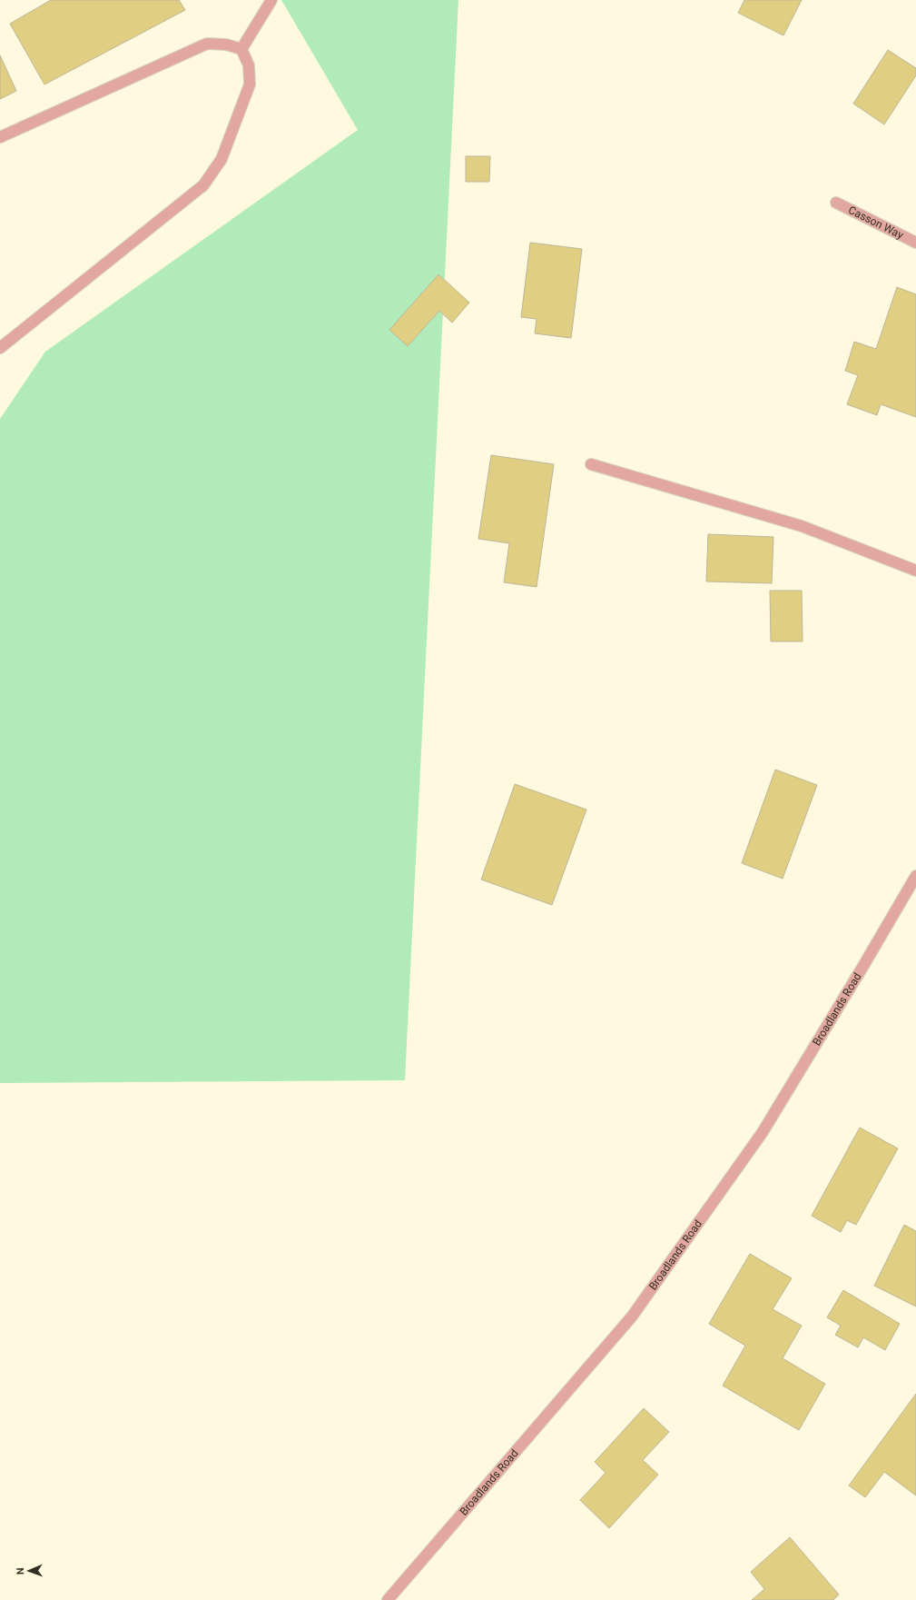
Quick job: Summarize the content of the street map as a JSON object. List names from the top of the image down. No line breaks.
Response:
{"streets":{"street":["Casson Way","Broadlands Road"]},"north":"left"}
